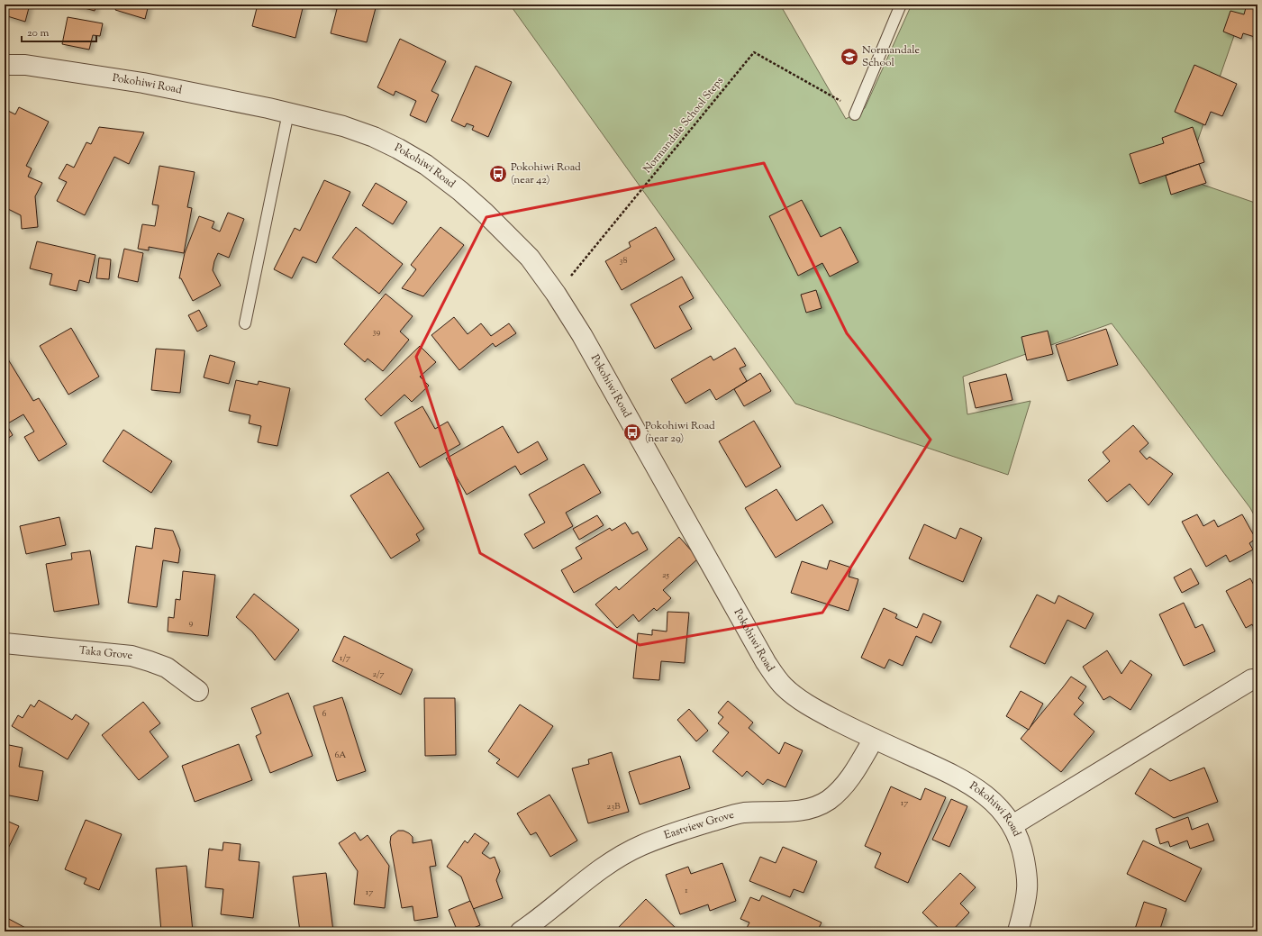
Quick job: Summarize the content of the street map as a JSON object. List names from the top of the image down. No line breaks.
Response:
{"streets":{"street":["Pokohiwi Road","Taka Grove","Eastview Grove"],"path":["Normandale School Steps"]},"crossings":[["Pokohiwi Road","Normandale School Steps"],["Pokohiwi Road","Eastview Grove"]],"places":{"school or university":["Normandale School"],"bus stop":["Pokohiwi Road (near 42)","Pokohiwi Road (near 29)"]},"house_numbers":["38","39","25","9","1/7","2/7","6","6A","17","23B","1","17"],"scale_bar":"20 m"}
